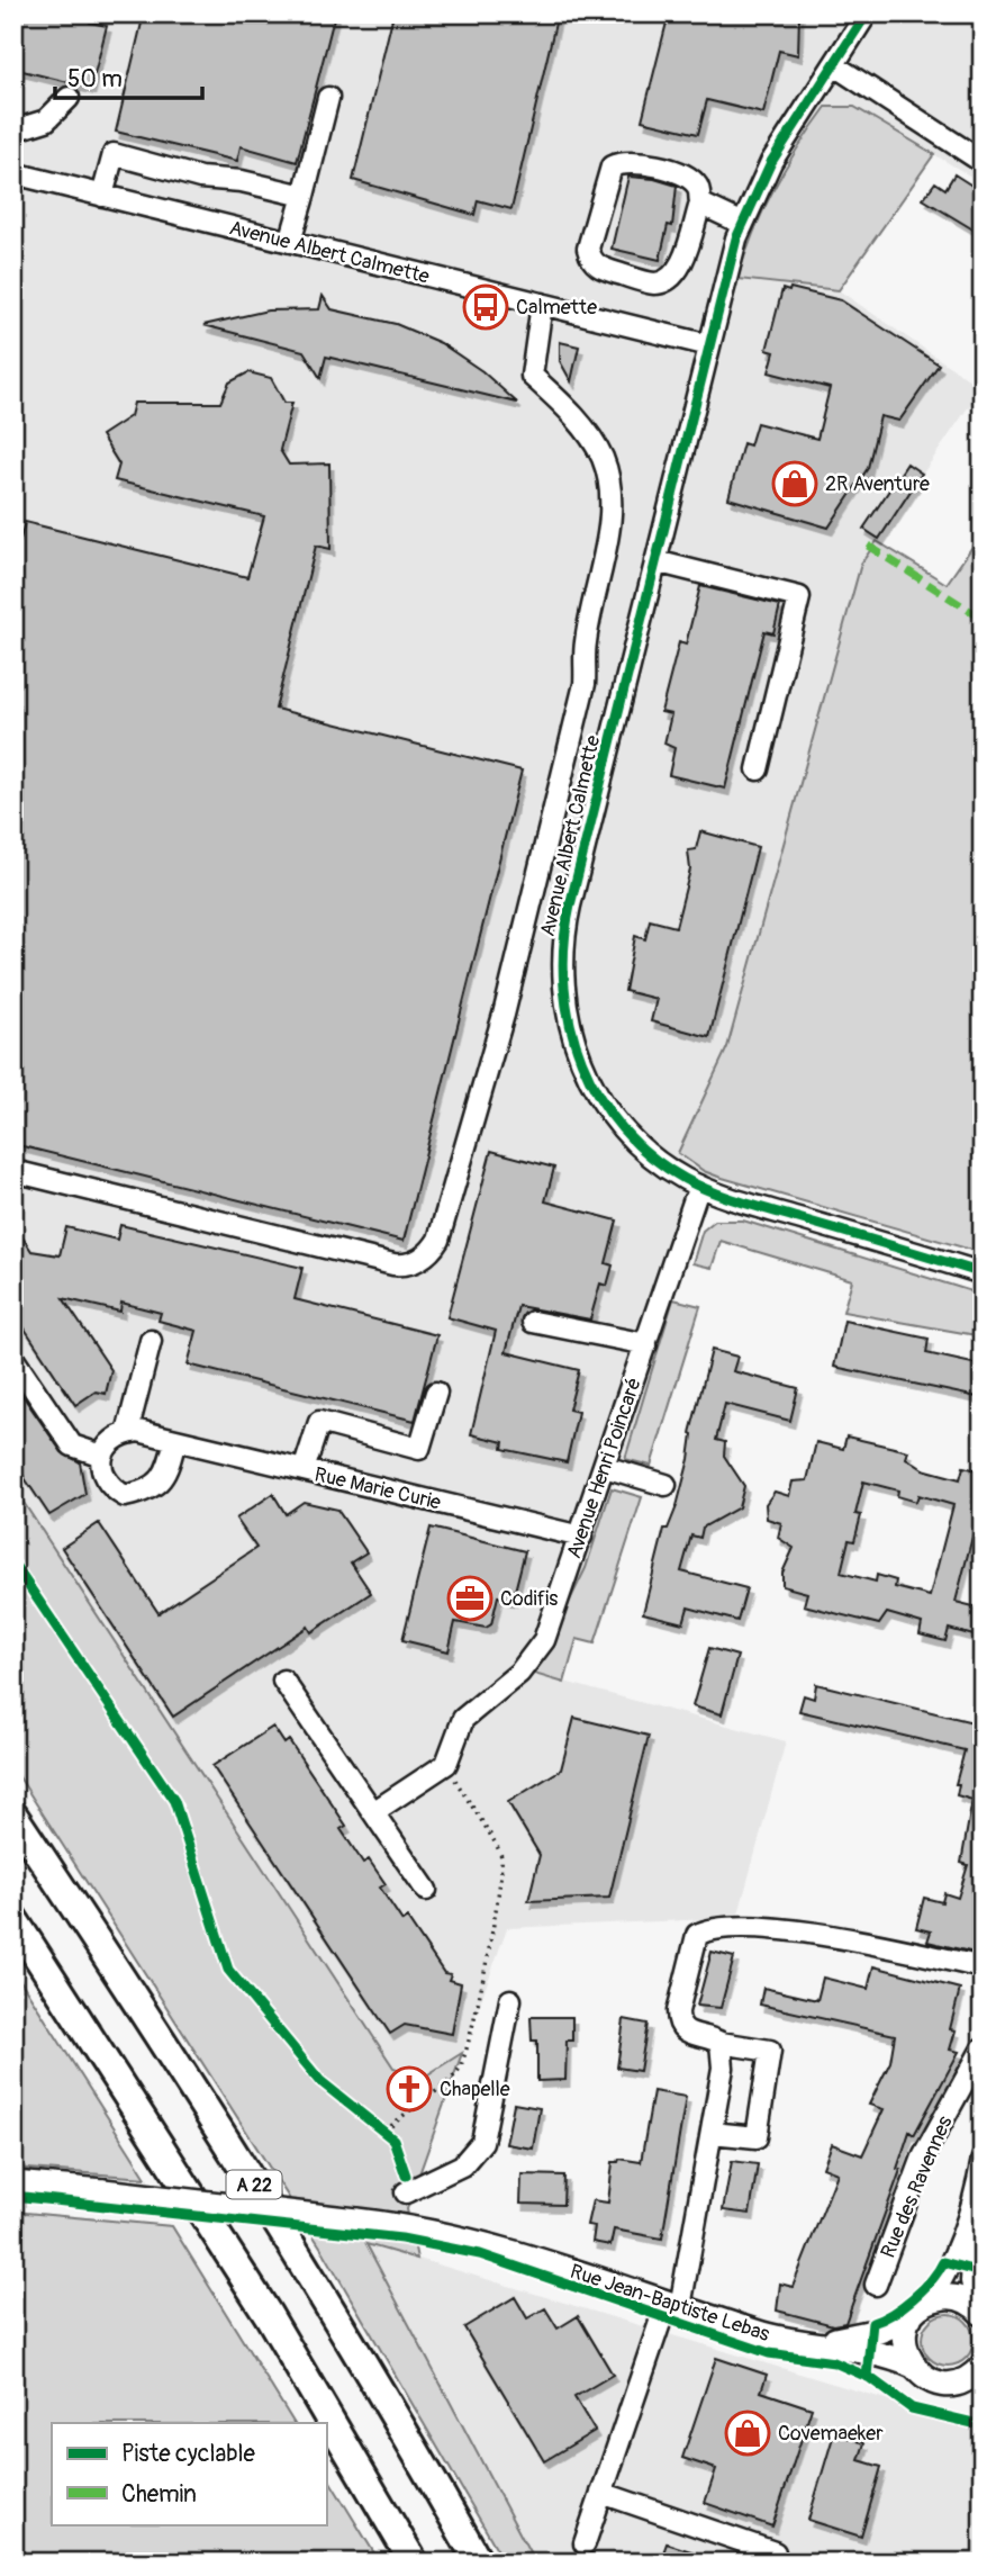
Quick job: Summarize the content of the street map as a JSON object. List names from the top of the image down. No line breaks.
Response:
{"streets":{"highway":["A 22"],"main road":["Rue Jean-Baptiste Lebas"],"street":["Avenue Albert Calmette","Avenue Henri Poincaré","Rue Marie Curie","Rue des Ravennes"]},"crossings":[["Avenue Albert Calmette","Avenue Henri Poincaré"],["Avenue Henri Poincaré","Rue Marie Curie"]],"places":{"bus stop":["Calmette"],"shop":["2R Aventure","Covemaeker"],"office":["Codifis"],"church":["Chapelle"]},"legend":["Piste cyclable","Chemin"],"scale_bar":"50 m"}
